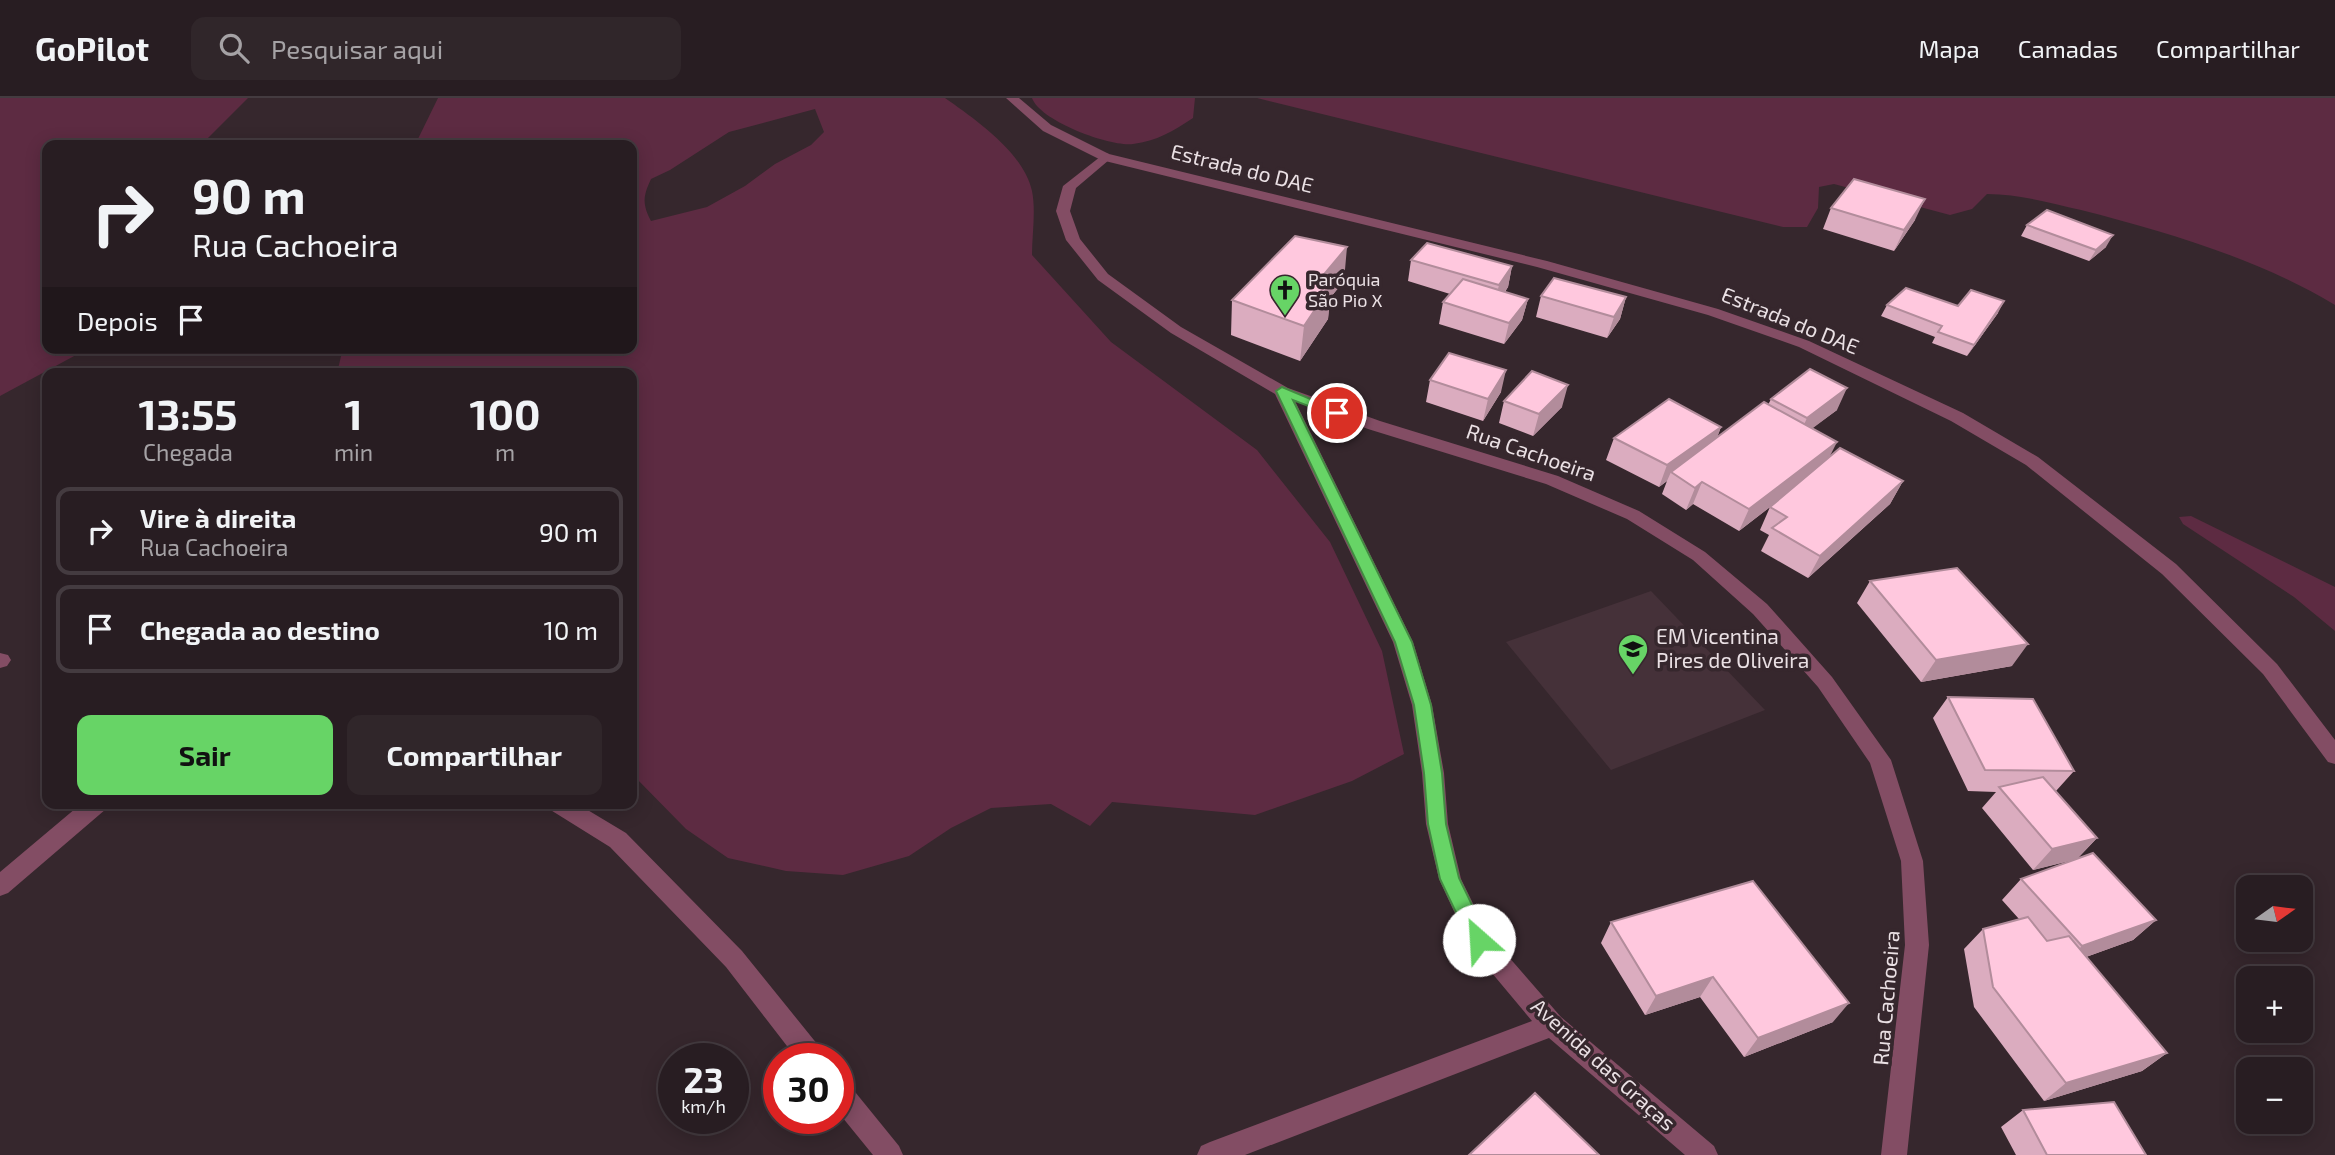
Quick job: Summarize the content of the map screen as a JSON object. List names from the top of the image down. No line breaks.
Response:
{"streets":{"street":["Estrada do DAE","Rua Cachoeira","Avenida das Graças"]},"crossings":[["Estrada do DAE","Rua Cachoeira"],["Rua Cachoeira","Avenida das Graças"]],"places":{"church":["Paróquia São Pio X"],"school or university":["EM Vicentina Pires de Oliveira"]},"north":"right","page":{"header":"GoPilot","search":"Pesquisar aqui","nav":["Mapa","Camadas","Compartilhar"],"turn":["90 m","Rua Cachoeira"],"then":"Depois","eta":["13:55","Chegada","1","min","100","m"],"list":[{"name":"Vire à direita","note":"Rua Cachoeira","value":"90 m"},{"name":"Chegada ao destino","value":"10 m"}],"buttons":["Sair","Compartilhar"],"map_buttons":["+","−"],"speed":"23 km/h","limit":"30"}}
